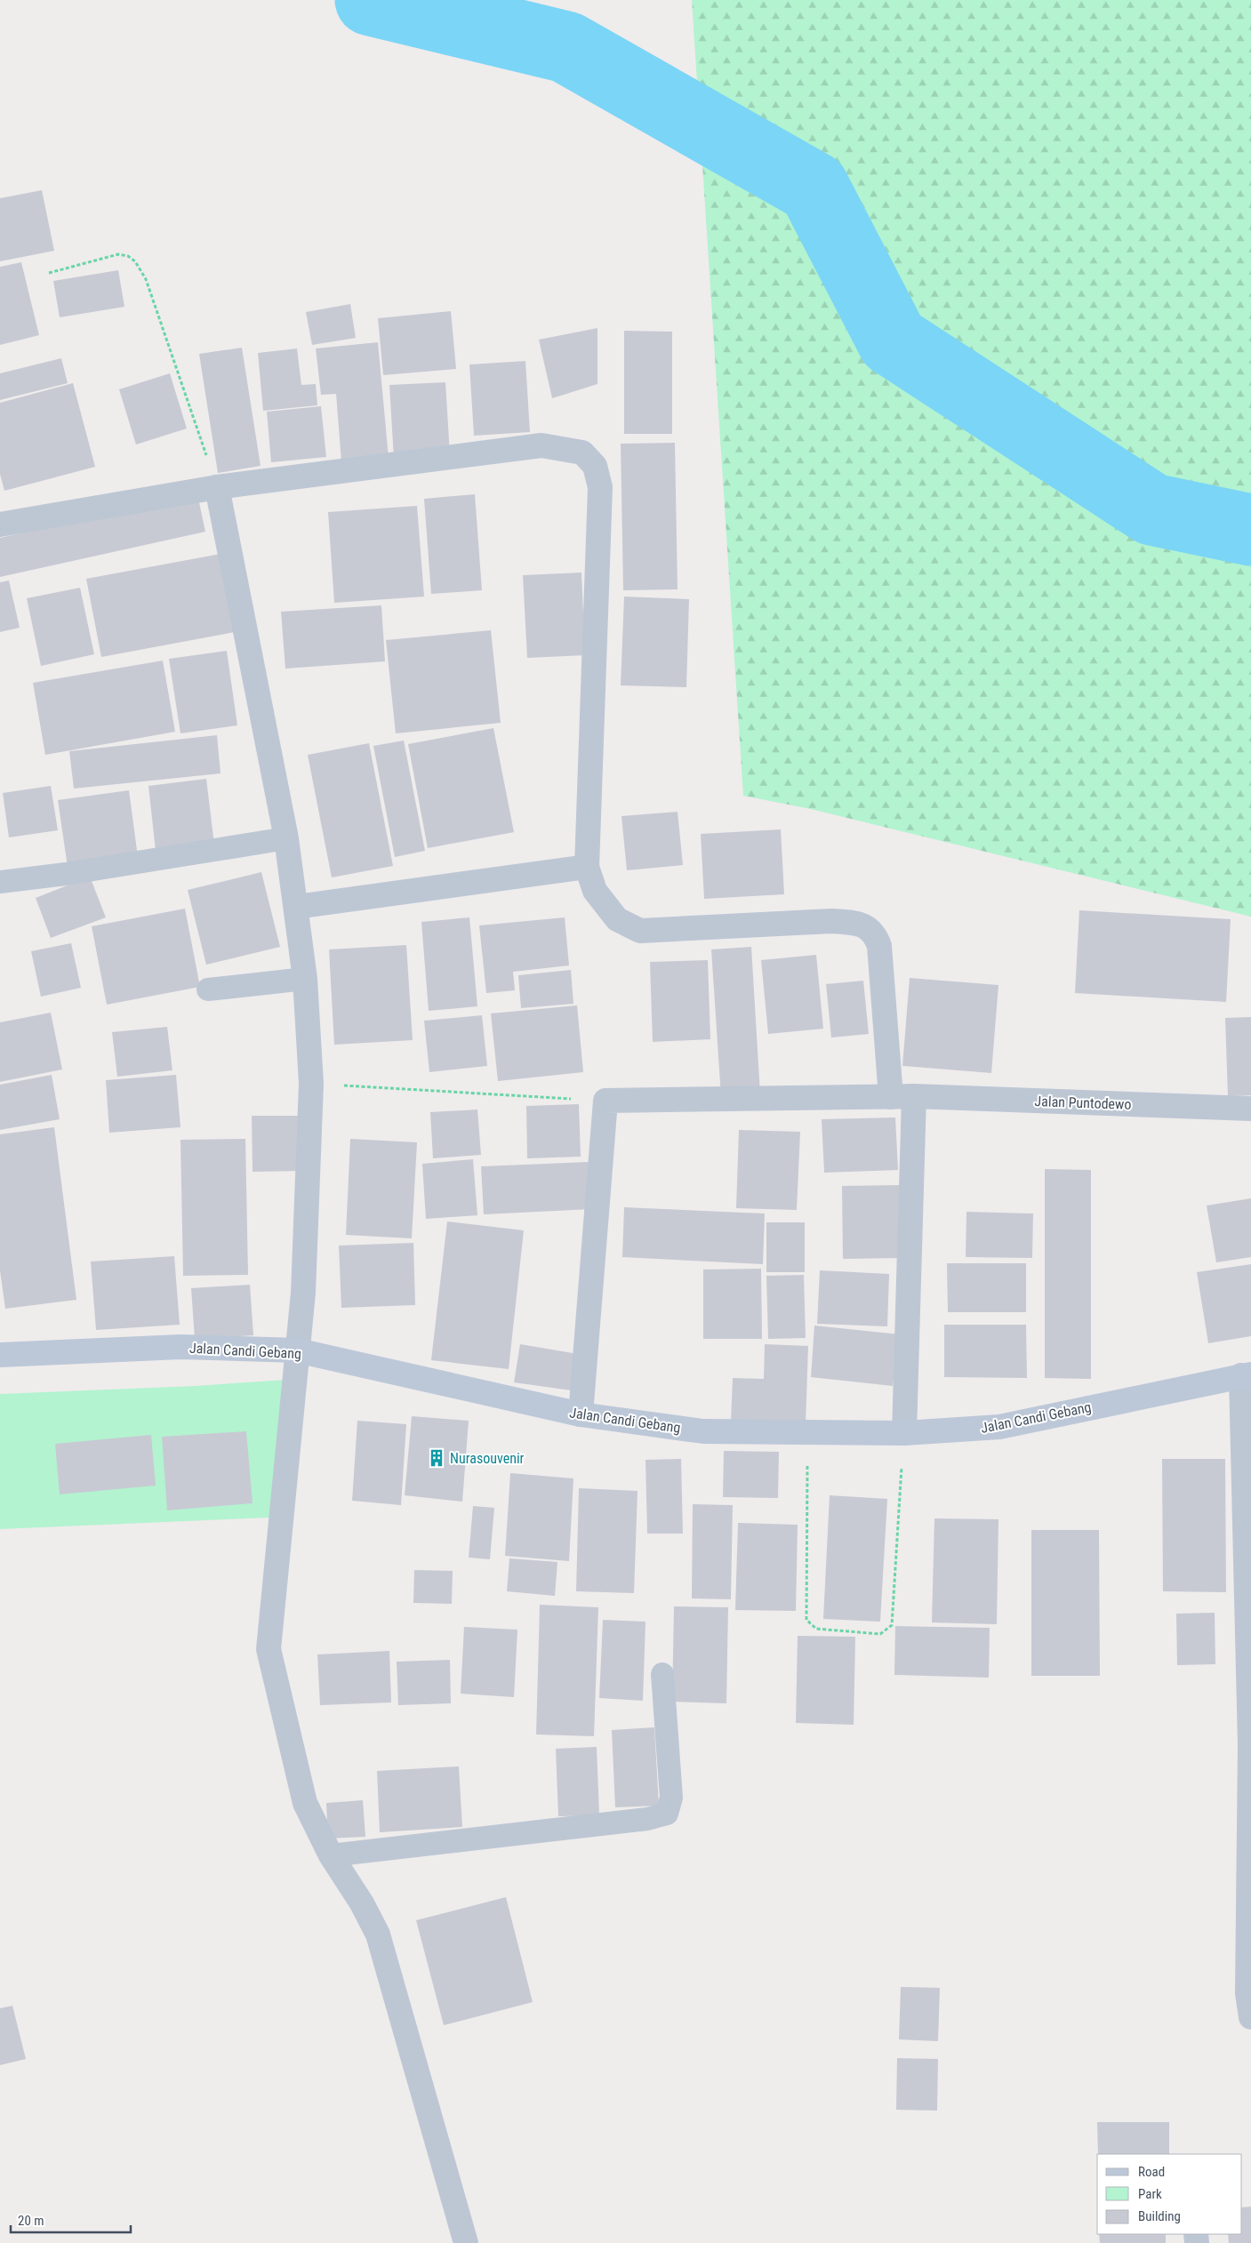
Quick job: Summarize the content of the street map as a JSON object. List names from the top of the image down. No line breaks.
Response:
{"streets":{"main road":["Jalan Candi Gebang"],"street":["Jalan Puntodewo"]},"places":{"building":["Nurasouvenir"]},"legend":["Road","Park","Building"],"scale_bar":"20 m"}
